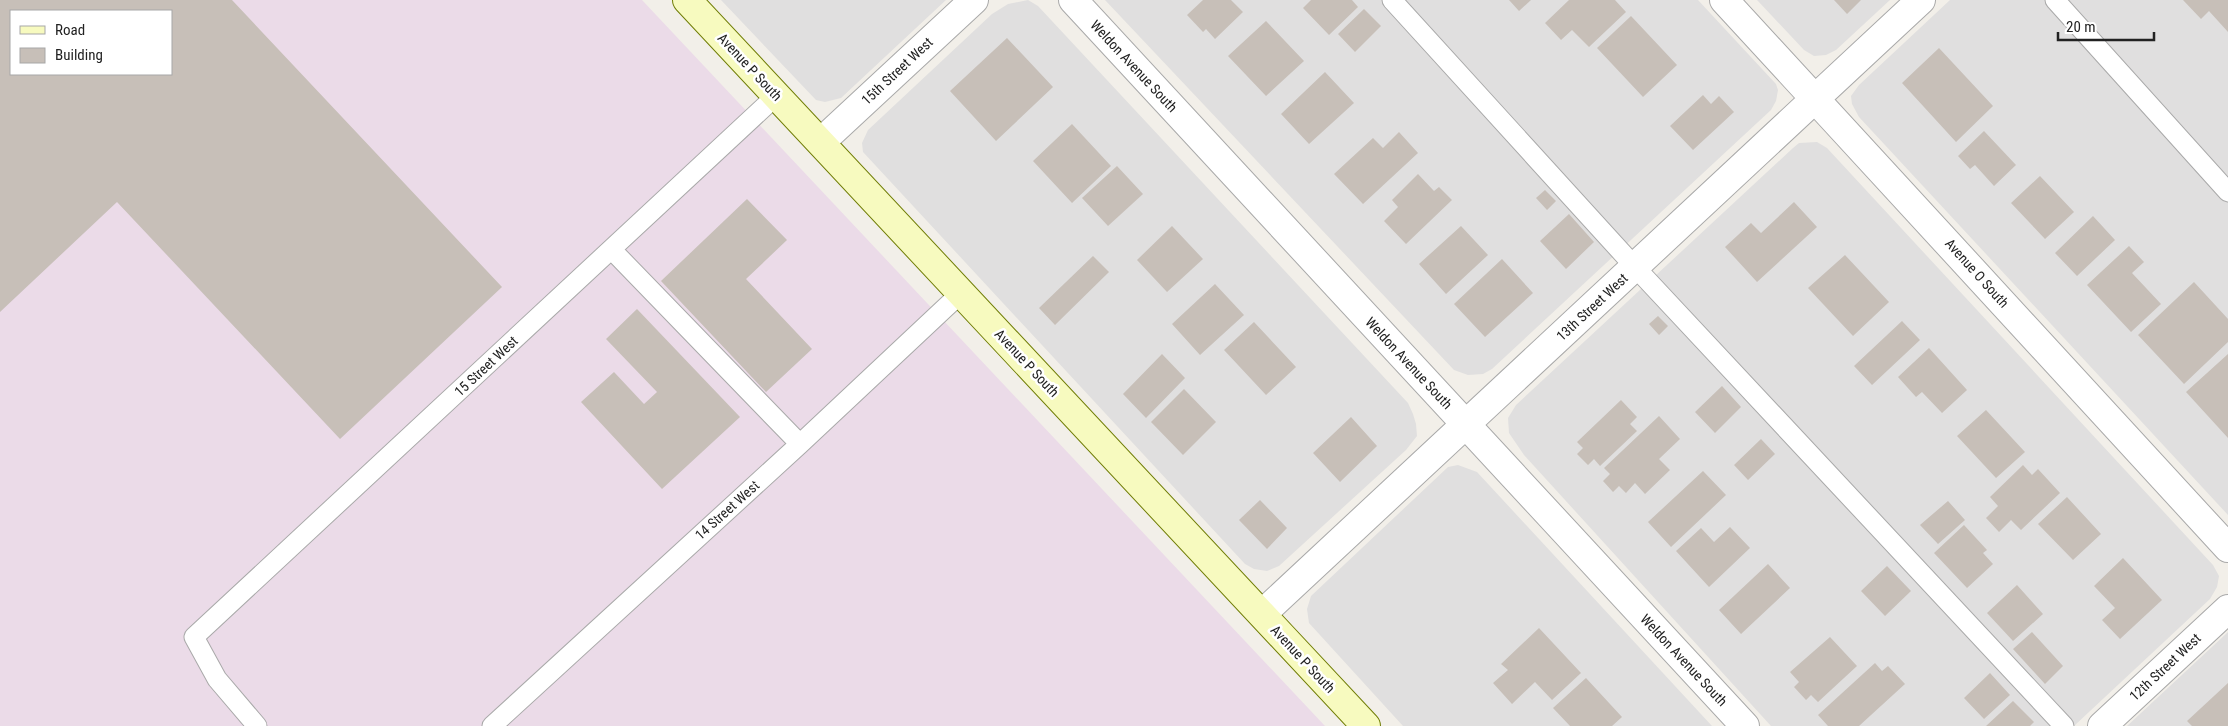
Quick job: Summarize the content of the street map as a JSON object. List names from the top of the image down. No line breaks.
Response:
{"streets":{"main road":["Avenue P South"],"street":["Weldon Avenue South","15th Street West","Avenue O South","13th Street West","12th Street West"],"lane":["15 Street West","14 Street West"]},"crossings":[["Weldon Avenue South","13th Street West"],["Avenue P South","15th Street West"],["Avenue P South","13th Street West"],["Avenue P South","15 Street West"],["Avenue P South","14 Street West"],["Avenue O South","13th Street West"]],"legend":["Road","Building"],"scale_bar":"20 m"}
